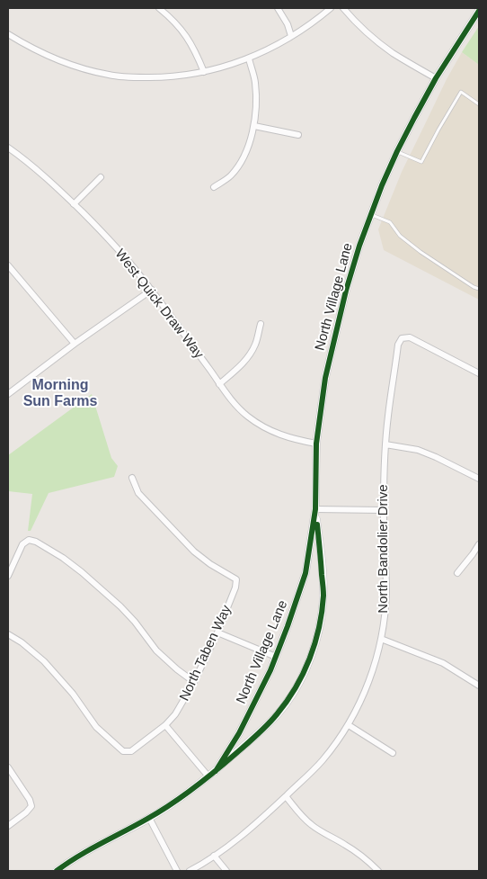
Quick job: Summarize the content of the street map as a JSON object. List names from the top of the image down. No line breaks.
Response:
{"streets":{"street":["North Village Lane","West Quick Draw Way","North Bandolier Drive","North Taben Way"]},"crossings":[["North Village Lane","West Quick Draw Way"]],"districts":["Morning Sun Farms"]}
